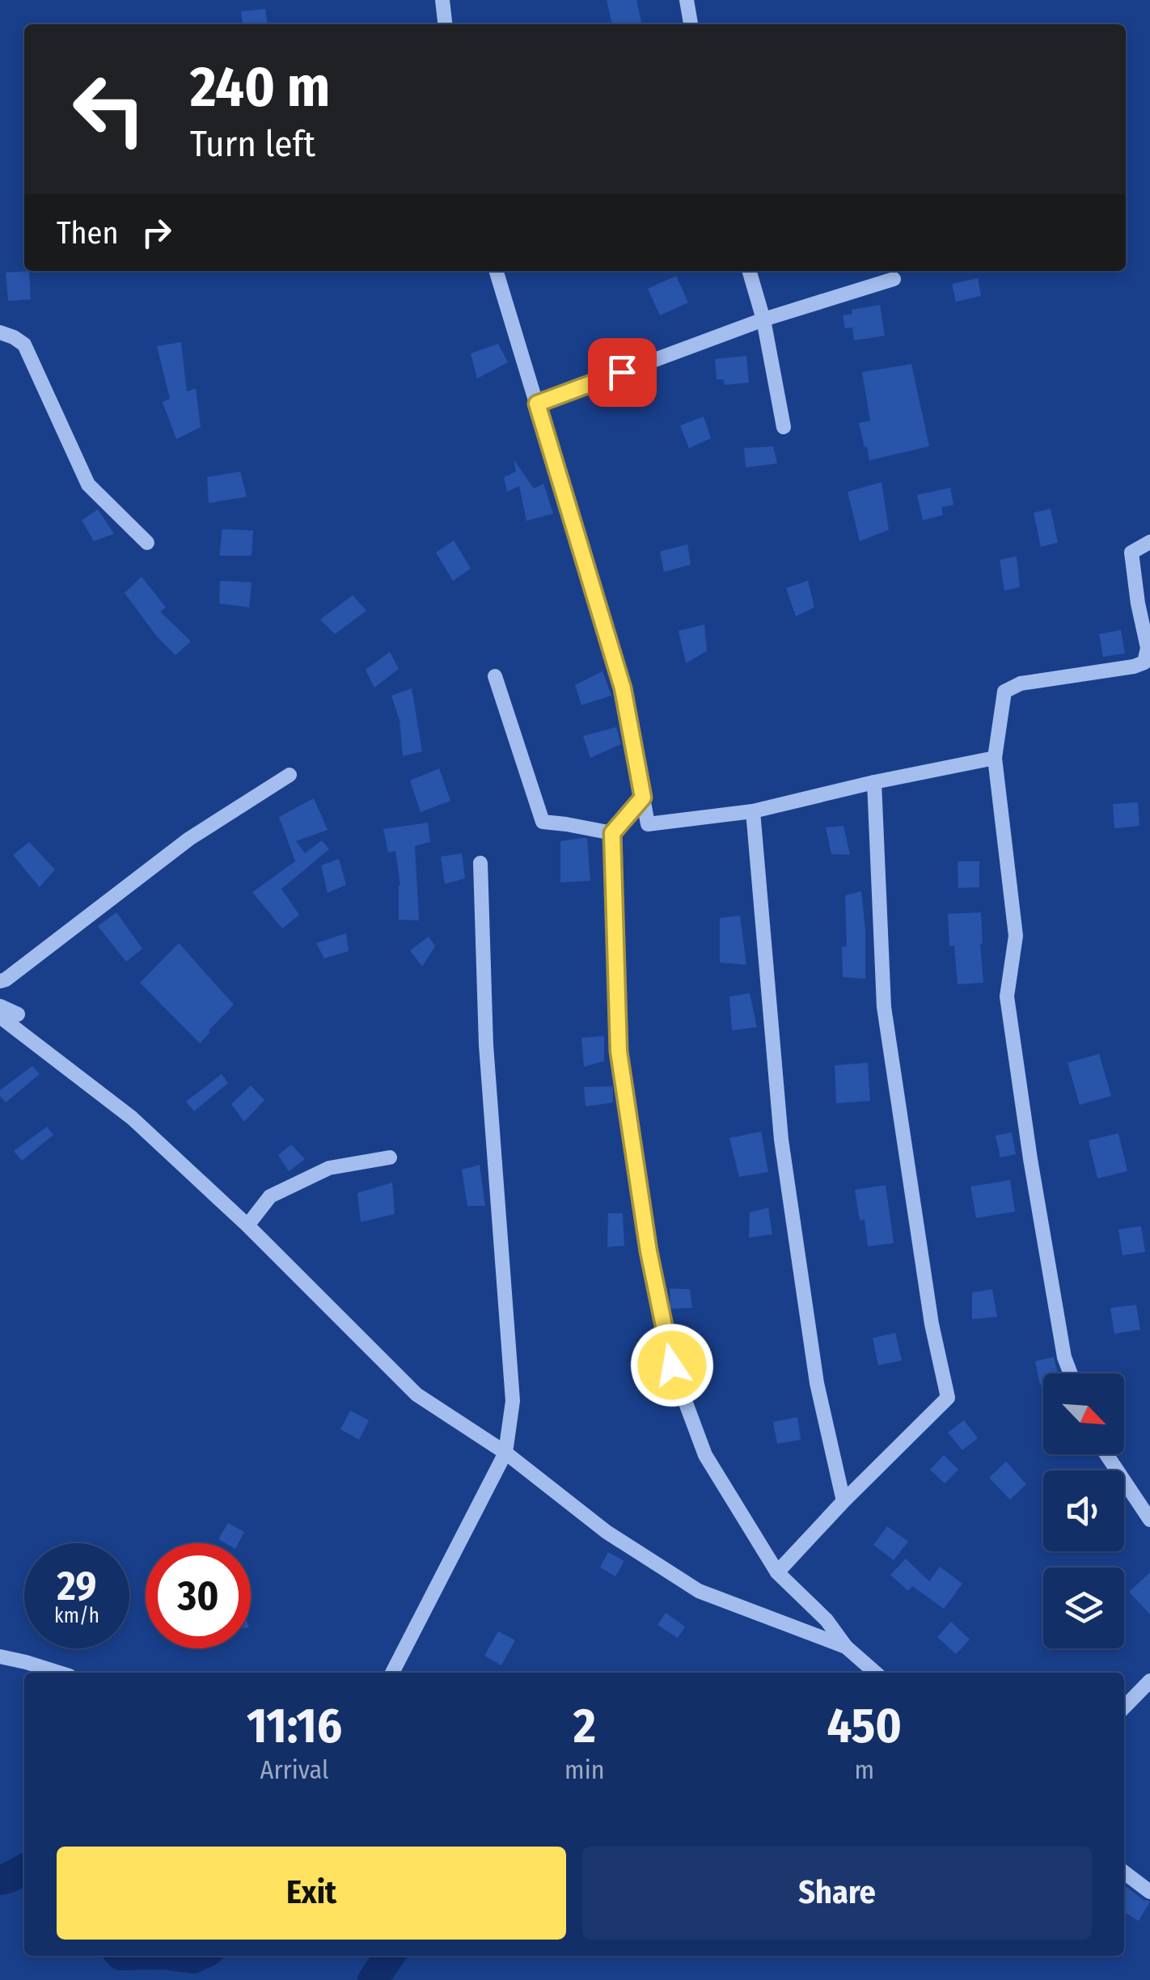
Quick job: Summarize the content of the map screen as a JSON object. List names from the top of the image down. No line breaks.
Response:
{"north":"bottom right","page":{"turn":["240 m","Turn left"],"then":"Then","speed":"29 km/h","limit":"30","eta":["11:16","Arrival","2","min","450","m"],"buttons":["Exit","Share"]}}
